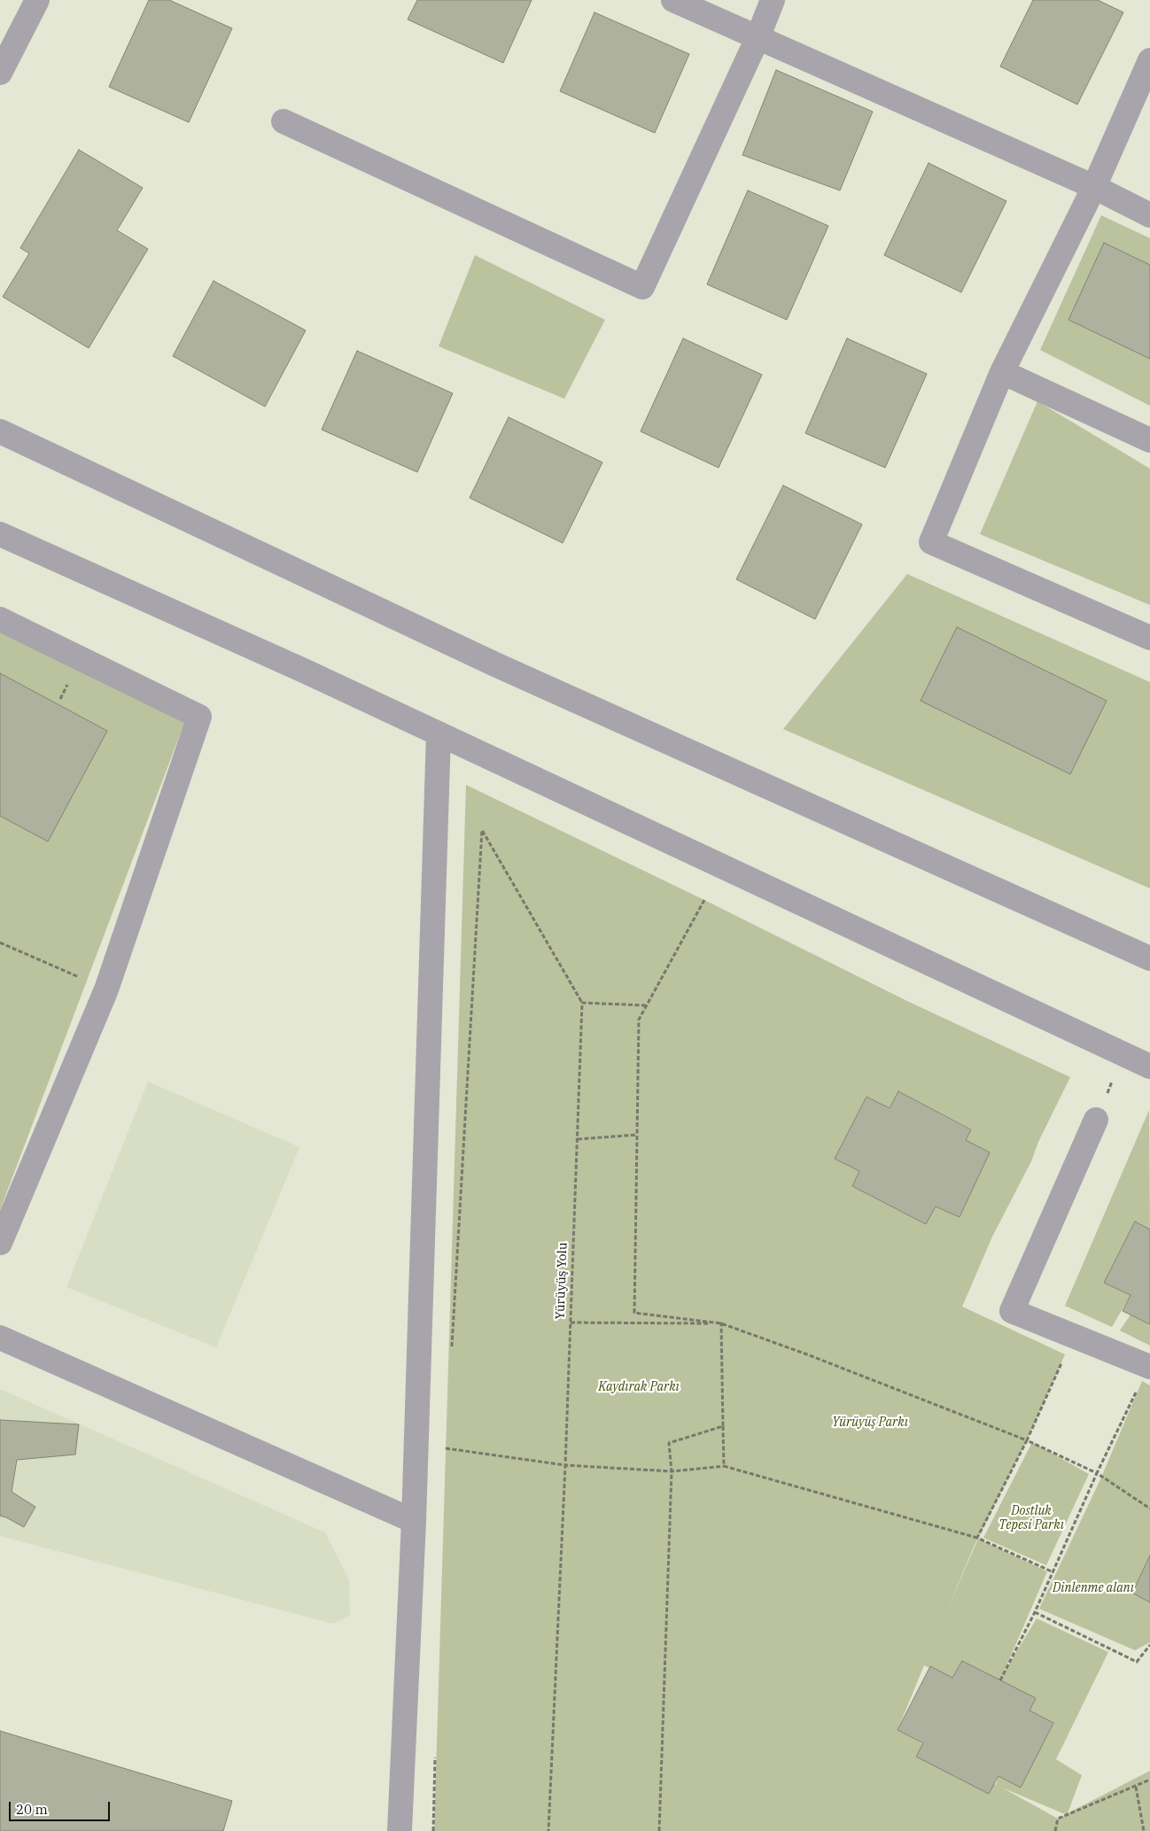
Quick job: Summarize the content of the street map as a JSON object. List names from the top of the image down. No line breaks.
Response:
{"streets":{"path":["Yürüyüş Yolu"]},"parks":["Kaydırak Parkı","Yürüyüş Parkı","Dostluk Tepesi Parkı","Dinlenme alanı"],"scale_bar":"20 m"}
